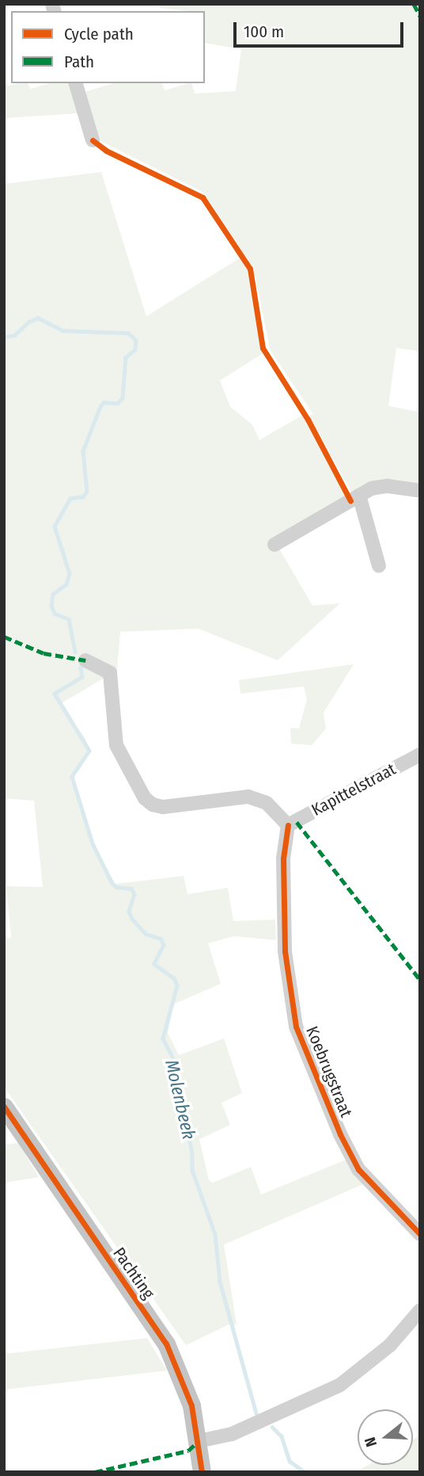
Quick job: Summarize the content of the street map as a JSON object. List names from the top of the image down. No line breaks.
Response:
{"streets":{"main road":["Pachting"],"street":["Kapittelstraat","Koebrugstraat"]},"crossings":[["Kapittelstraat","Koebrugstraat"]],"water":["Molenbeek"],"legend":["Cycle path","Path"],"scale_bar":"100 m","north":"left"}
